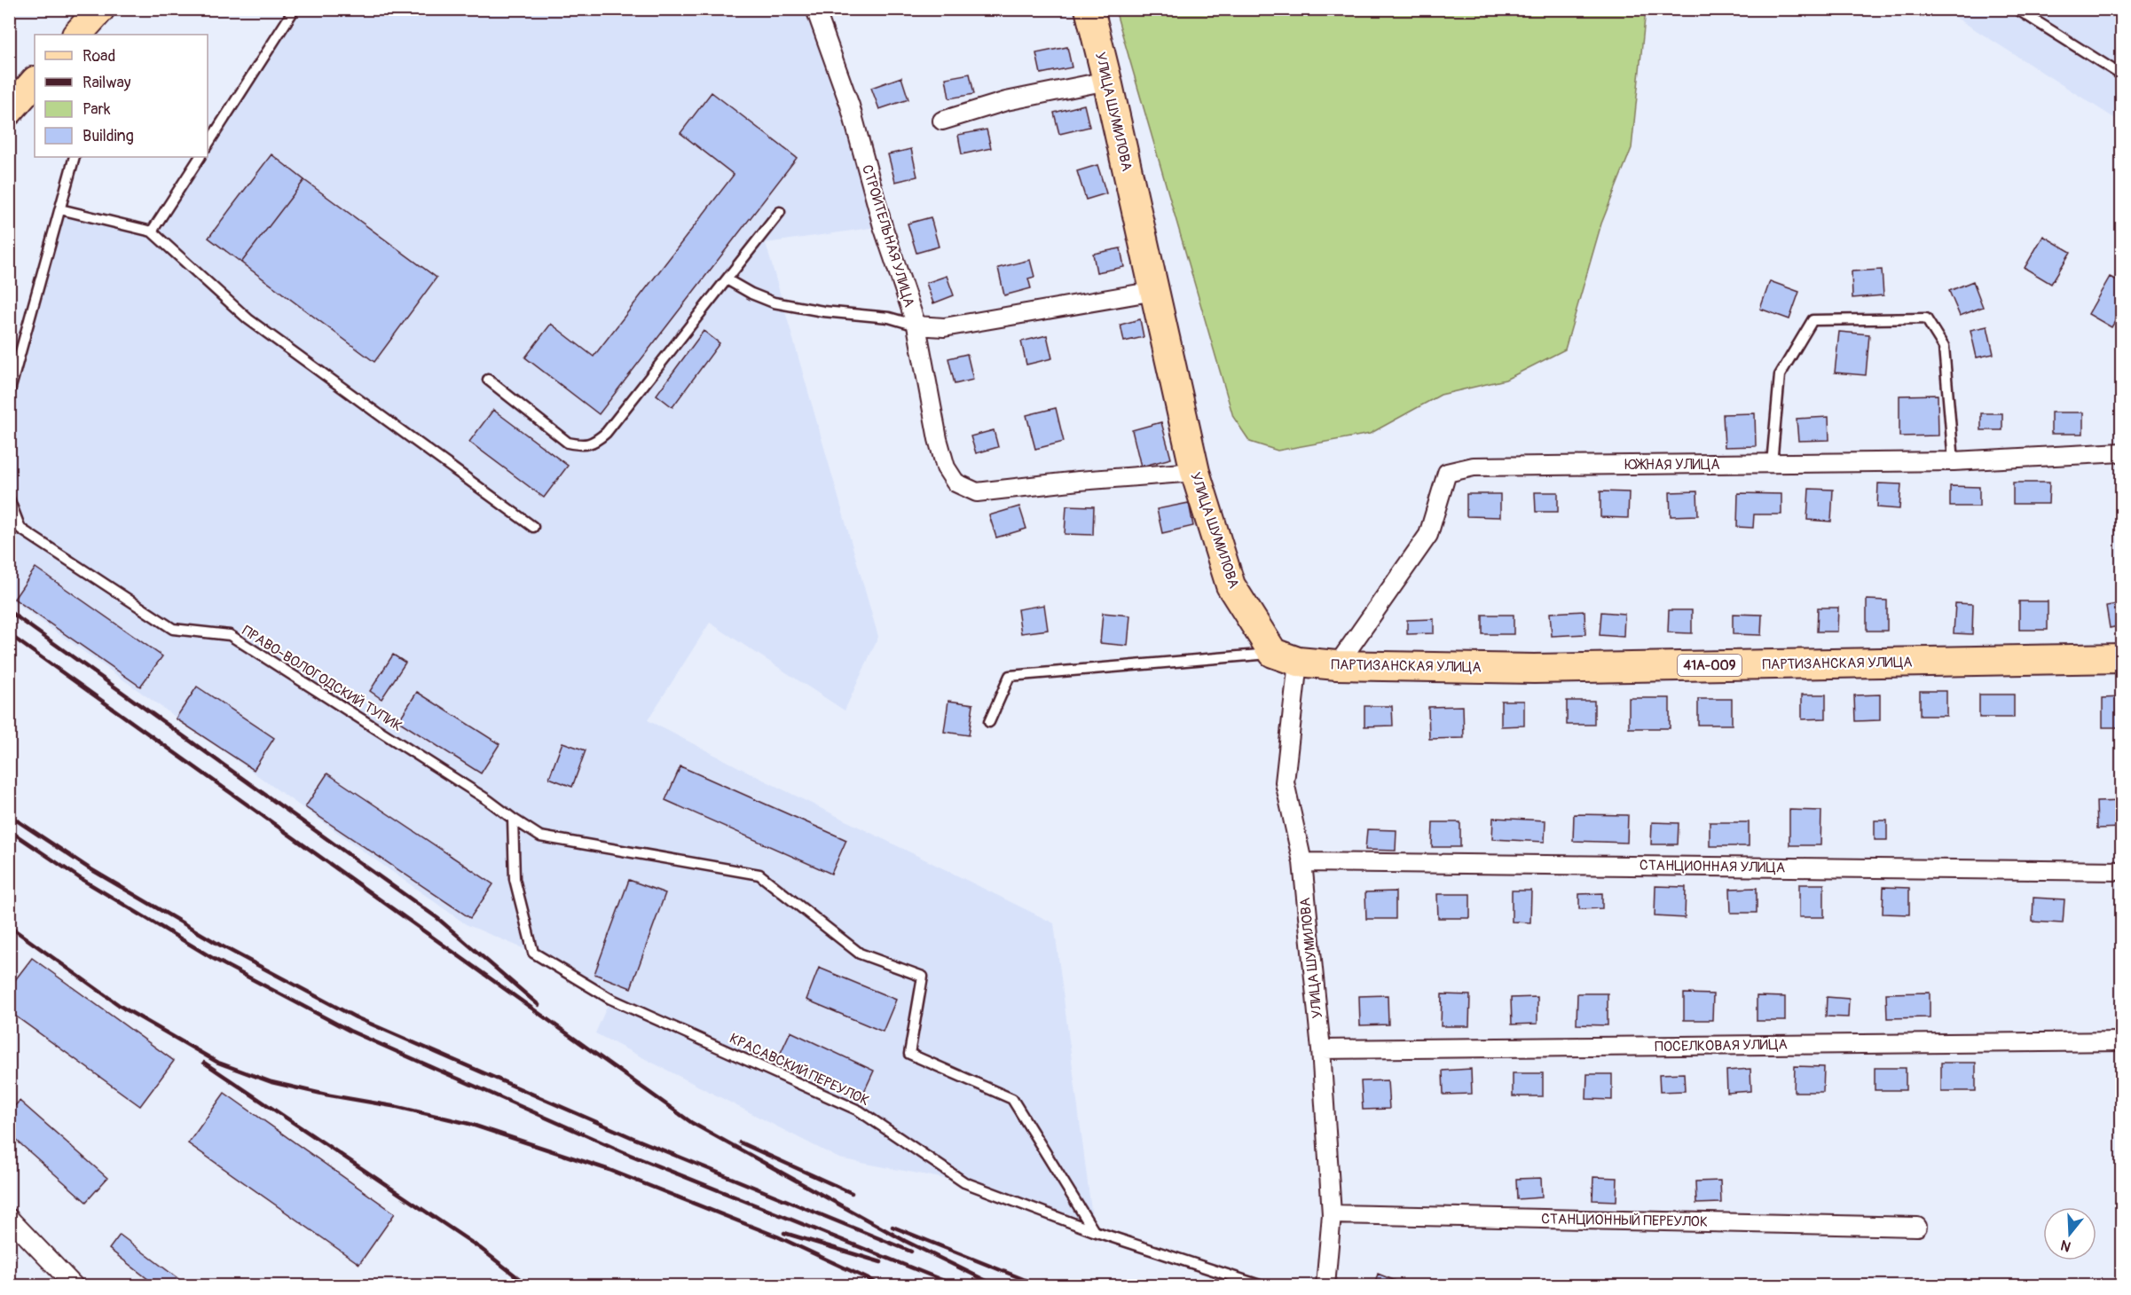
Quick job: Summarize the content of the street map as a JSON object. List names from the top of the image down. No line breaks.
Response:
{"streets":{"main road":["УЛИЦА ШУМИЛОВА","ПАРТИЗАНСКАЯ УЛИЦА","41А-009"],"street":["СТРОИТЕЛЬНАЯ УЛИЦА","ЮЖНАЯ УЛИЦА","СТАНЦИОННАЯ УЛИЦА","ПОСЕЛКОВАЯ УЛИЦА","СТАНЦИОННЫЙ ПЕРЕУЛОК"],"lane":["ПРАВО-ВОЛОГОДСКИЙ ТУПИК","КРАСАВСКИЙ ПЕРЕУЛОК"]},"crossings":[["УЛИЦА ШУМИЛОВА","СТРОИТЕЛЬНАЯ УЛИЦА"],["УЛИЦА ШУМИЛОВА","ПАРТИЗАНСКАЯ УЛИЦА"],["УЛИЦА ШУМИЛОВА","СТАНЦИОННАЯ УЛИЦА"],["УЛИЦА ШУМИЛОВА","ПОСЕЛКОВАЯ УЛИЦА"],["УЛИЦА ШУМИЛОВА","СТАНЦИОННЫЙ ПЕРЕУЛОК"],["ЮЖНАЯ УЛИЦА","ПАРТИЗАНСКАЯ УЛИЦА"],["ПРАВО-ВОЛОГОДСКИЙ ТУПИК","КРАСАВСКИЙ ПЕРЕУЛОК"]],"legend":["Road","Railway","Park","Building"],"north":"bottom"}
